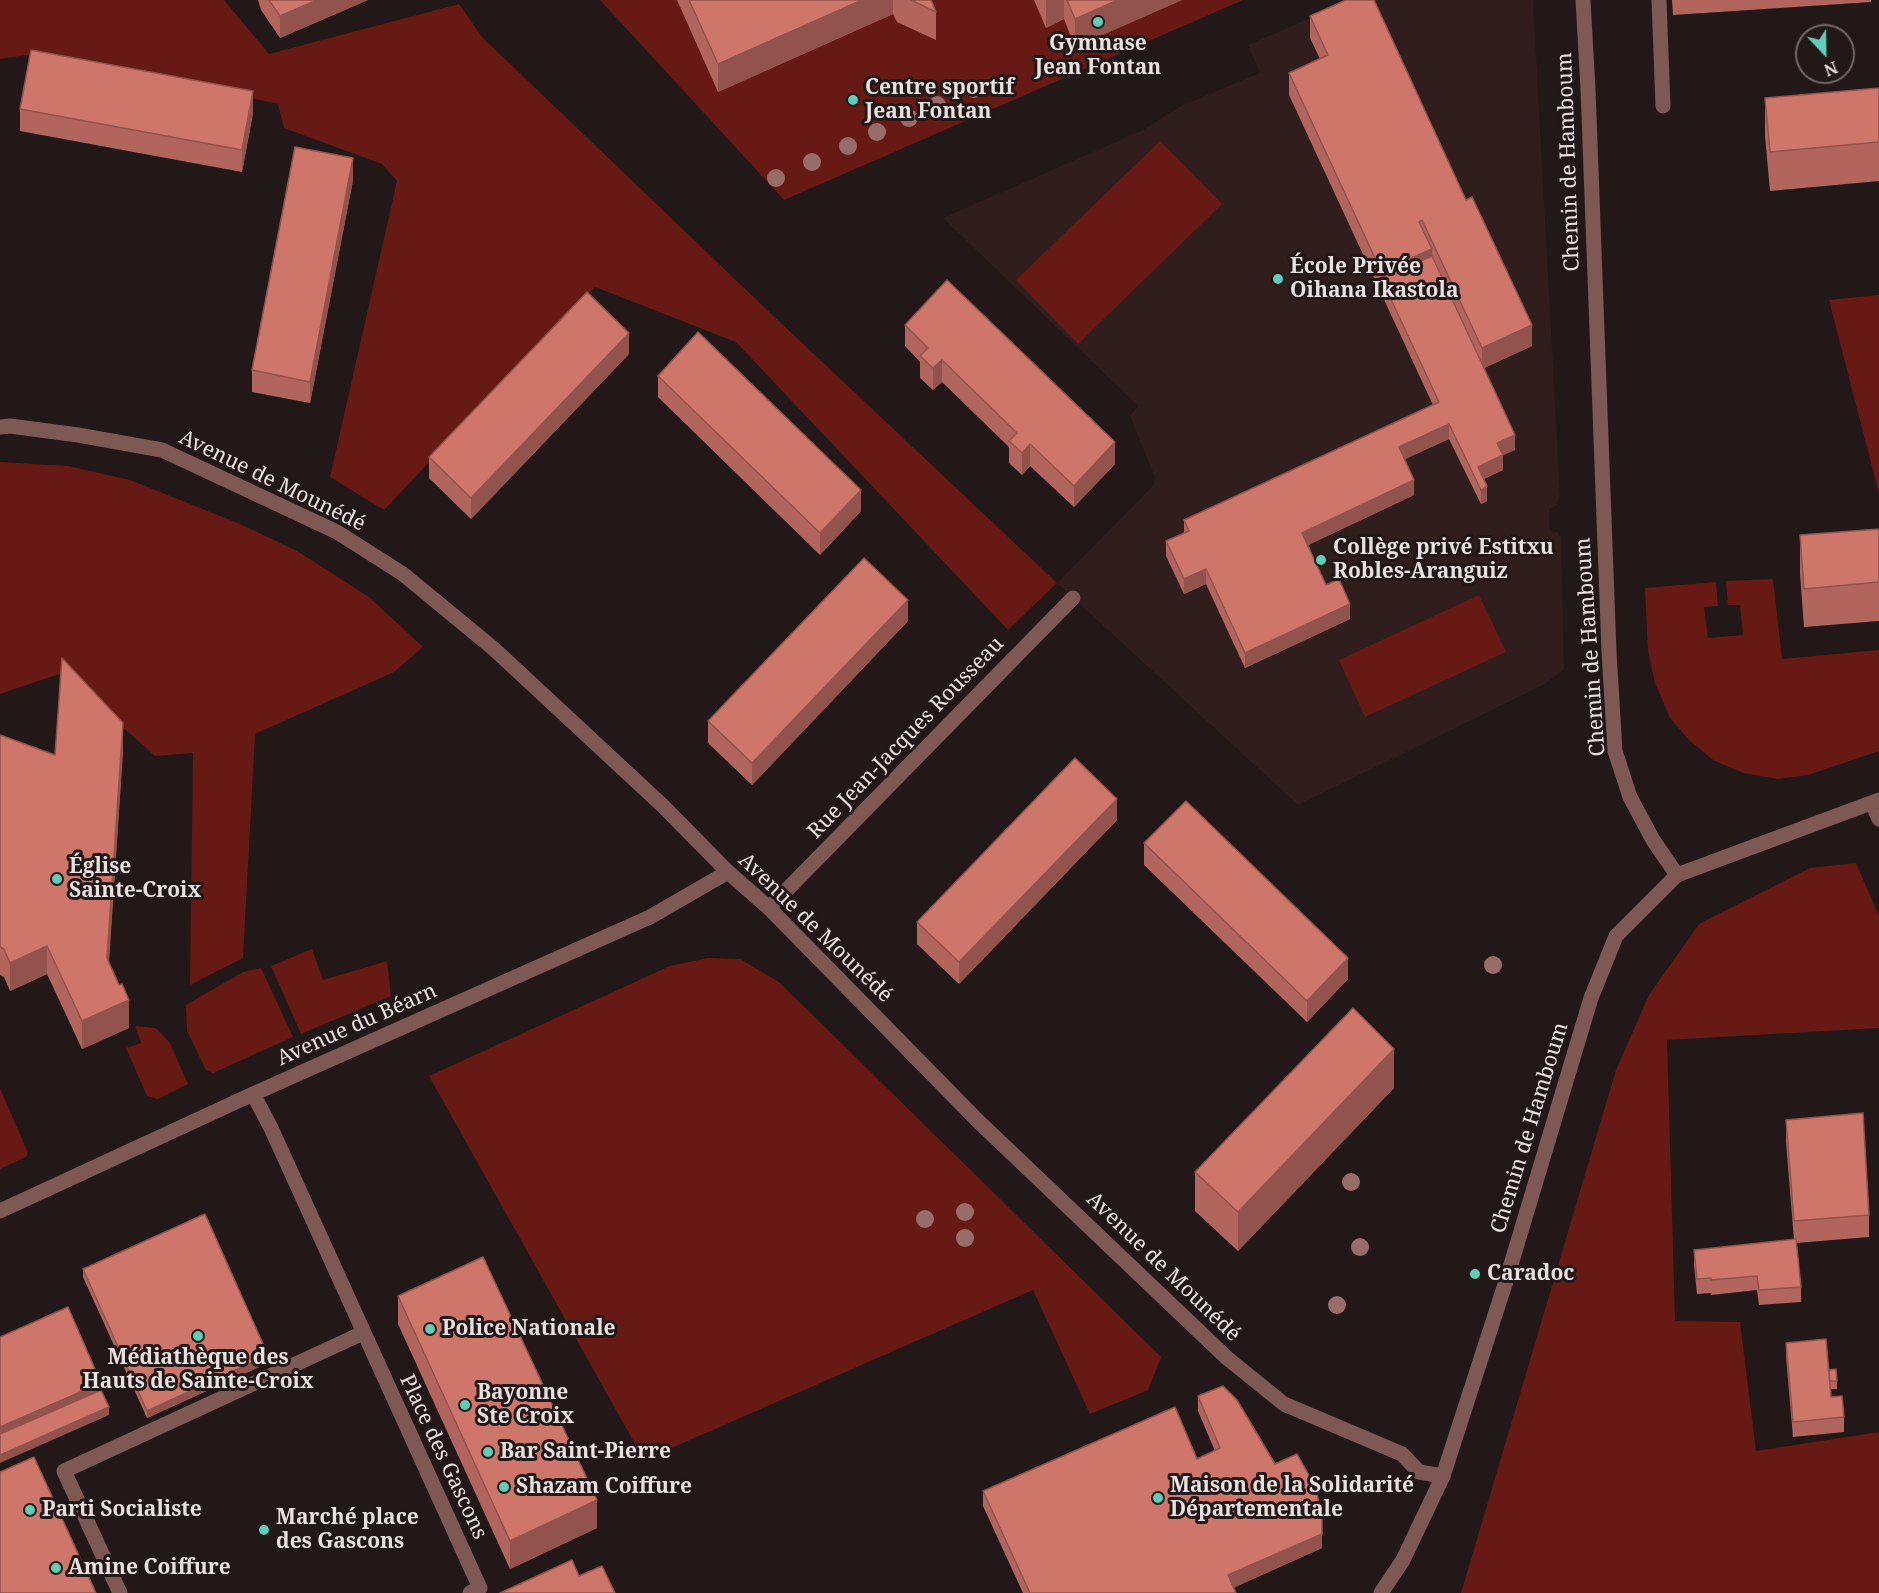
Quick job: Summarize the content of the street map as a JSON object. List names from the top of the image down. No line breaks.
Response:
{"streets":{"street":["Chemin de Hamboum","Avenue de Mounédé","Rue Jean-Jacques Rousseau","Avenue du Béarn","Place des Gascons"]},"crossings":[["Chemin de Hamboum","Avenue de Mounédé"],["Avenue de Mounédé","Rue Jean-Jacques Rousseau"],["Avenue de Mounédé","Avenue du Béarn"],["Avenue du Béarn","Place des Gascons"]],"places":["Gymnase Jean Fontan","Centre sportif Jean Fontan","École Privée Oihana Ikastola","Collège privé Estitxu Robles-Aranguiz","Église Sainte-Croix","Caradoc","Police Nationale","Médiathèque des Hauts de Sainte-Croix","Bayonne Ste Croix","Bar Saint-Pierre","Shazam Coiffure","Maison de la Solidarité Départementale","Parti Socialiste","Marché place des Gascons","Amine Coiffure"],"north":"bottom"}
